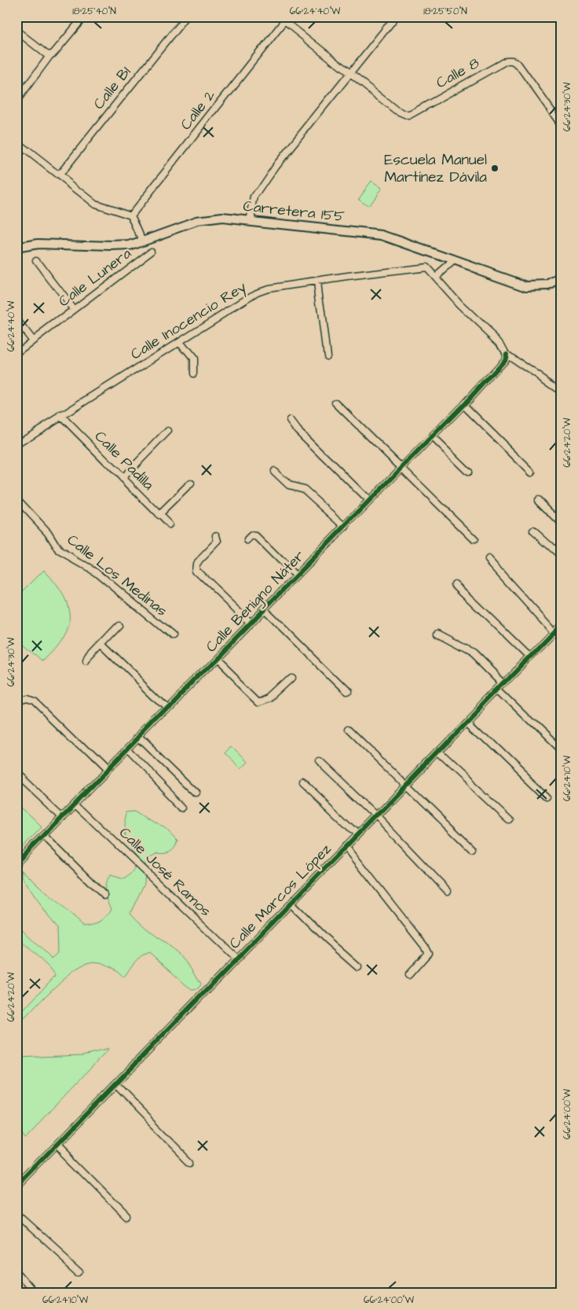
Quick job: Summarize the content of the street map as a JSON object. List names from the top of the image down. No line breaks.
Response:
{"streets":{"street":["Calle 8","Calle B1","Calle 2","Carretera 155","Calle Lunera","Calle Inocencio Rey","Calle Padilla","Calle Los Medinas","Calle Benigno Náter","Calle José Ramos","Calle Marcos López"]},"crossings":[["Calle Inocencio Rey","Calle Padilla"],["Calle Benigno Náter","Calle José Ramos"],["Calle José Ramos","Calle Marcos López"]],"places":["Escuela Manuel Martínez Dávila"],"coordinates":["18°25'40\"N","66°24'40\"W","18°25'50\"N","66°24'30\"W","66°24'20\"W","66°24'10\"W","66°24'00\"W"]}
